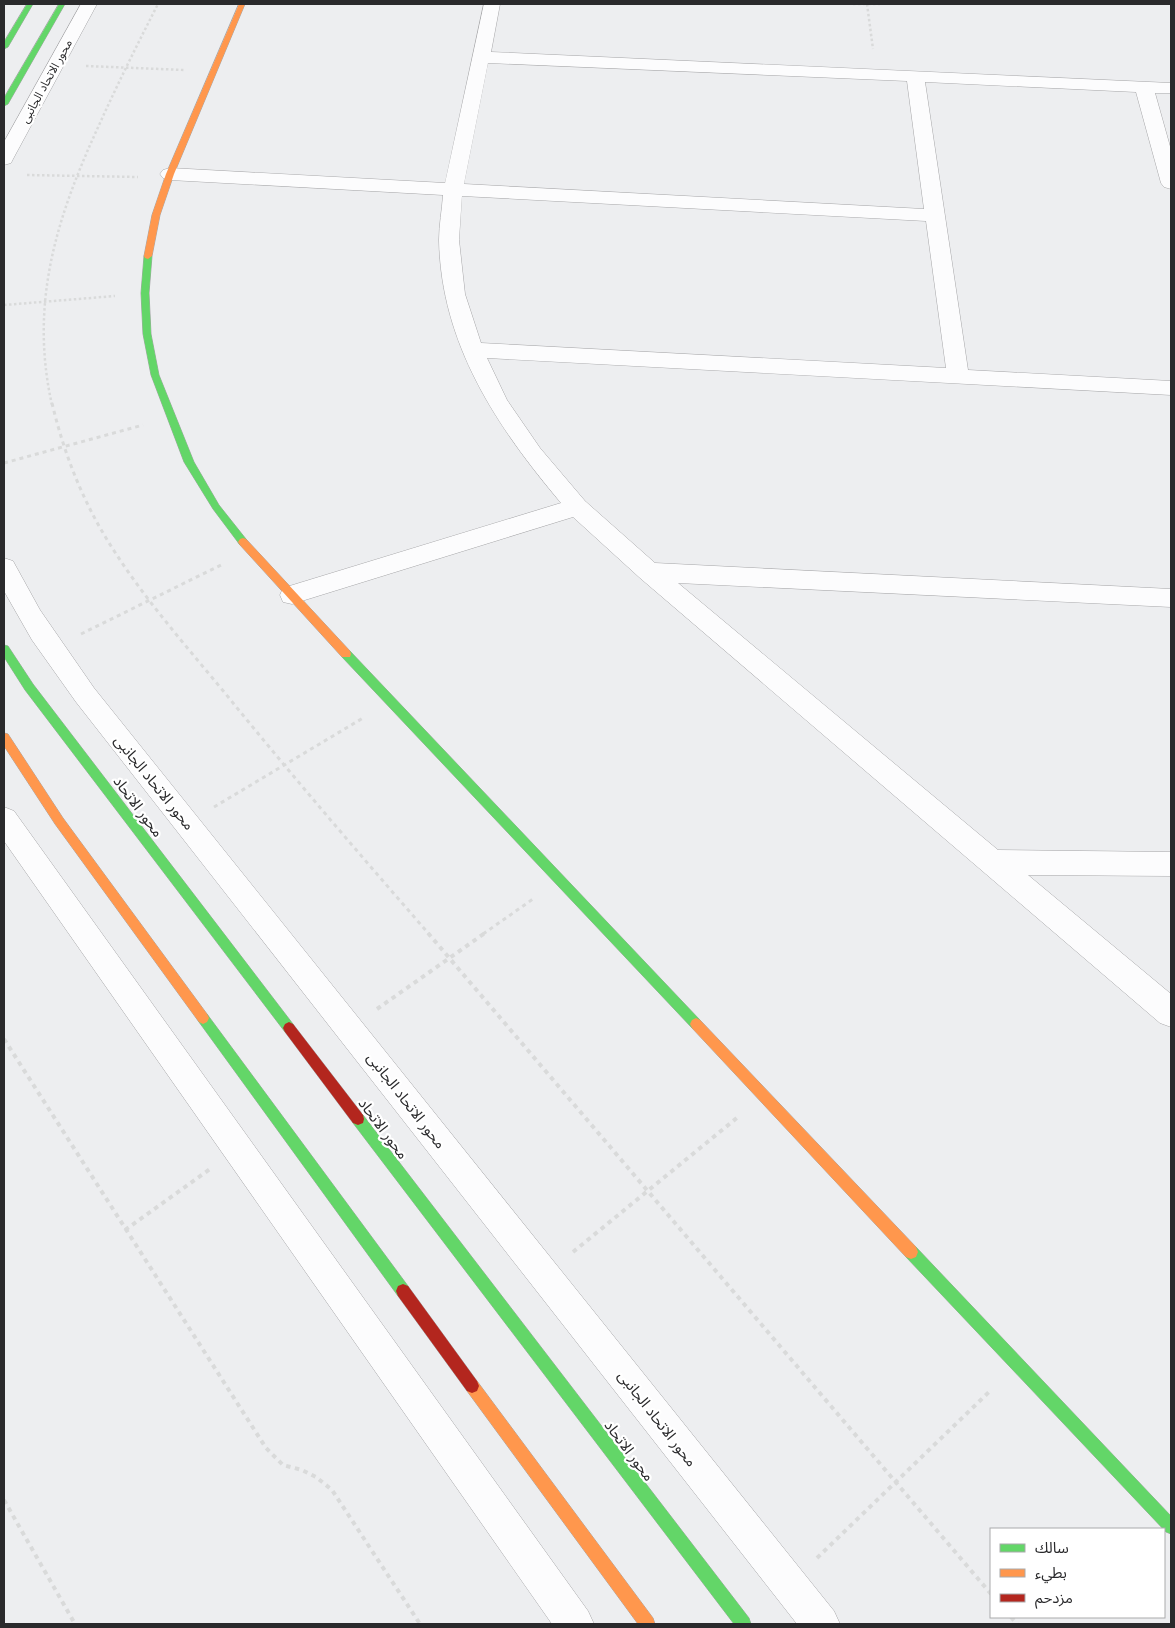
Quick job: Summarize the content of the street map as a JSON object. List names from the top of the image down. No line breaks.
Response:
{"streets":{"street":["محور الاتحاد الجانبى","محور الاتحاد"]},"legend":["سالك","بطيء","مزدحم"]}
